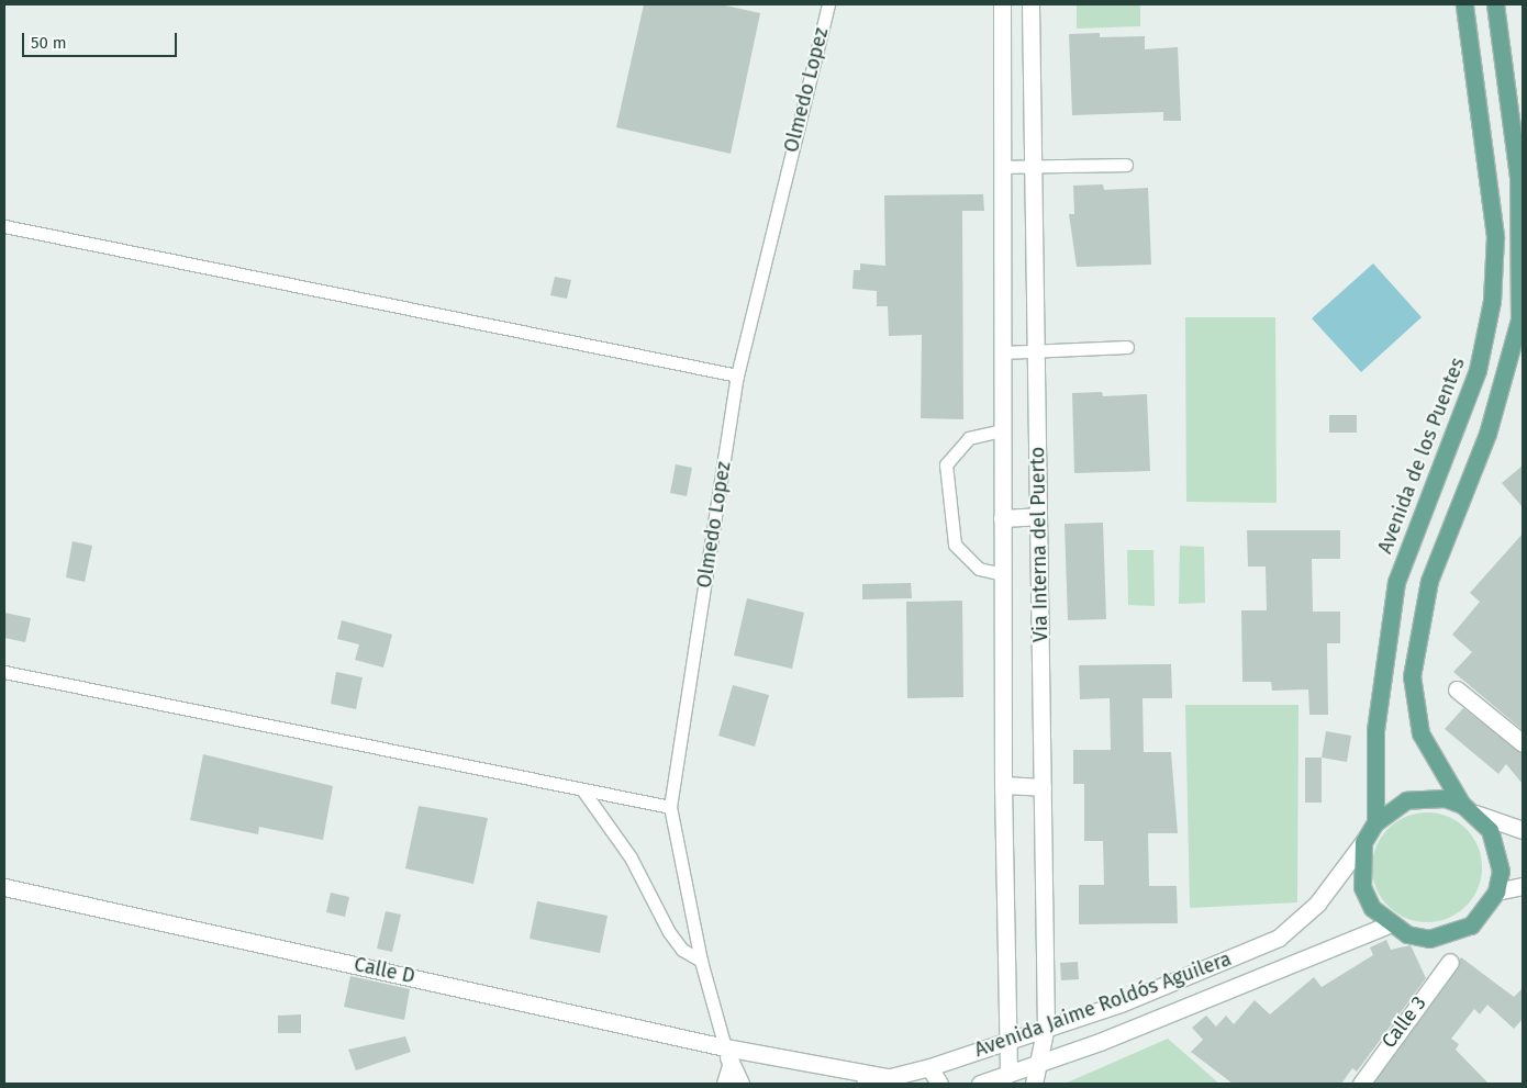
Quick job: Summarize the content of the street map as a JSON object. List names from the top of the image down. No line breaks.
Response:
{"streets":{"main road":["Avenida de los Puentes"],"street":["Via Interna del Puerto","Calle D","Avenida Jaime Roldós Aguilera","Calle 3"],"lane":["Olmedo Lopez"]},"crossings":[["Olmedo Lopez","Calle D"],["Avenida de los Puentes","Avenida Jaime Roldós Aguilera"],["Via Interna del Puerto","Avenida Jaime Roldós Aguilera"],["Calle D","Avenida Jaime Roldós Aguilera"]],"scale_bar":"50 m"}
